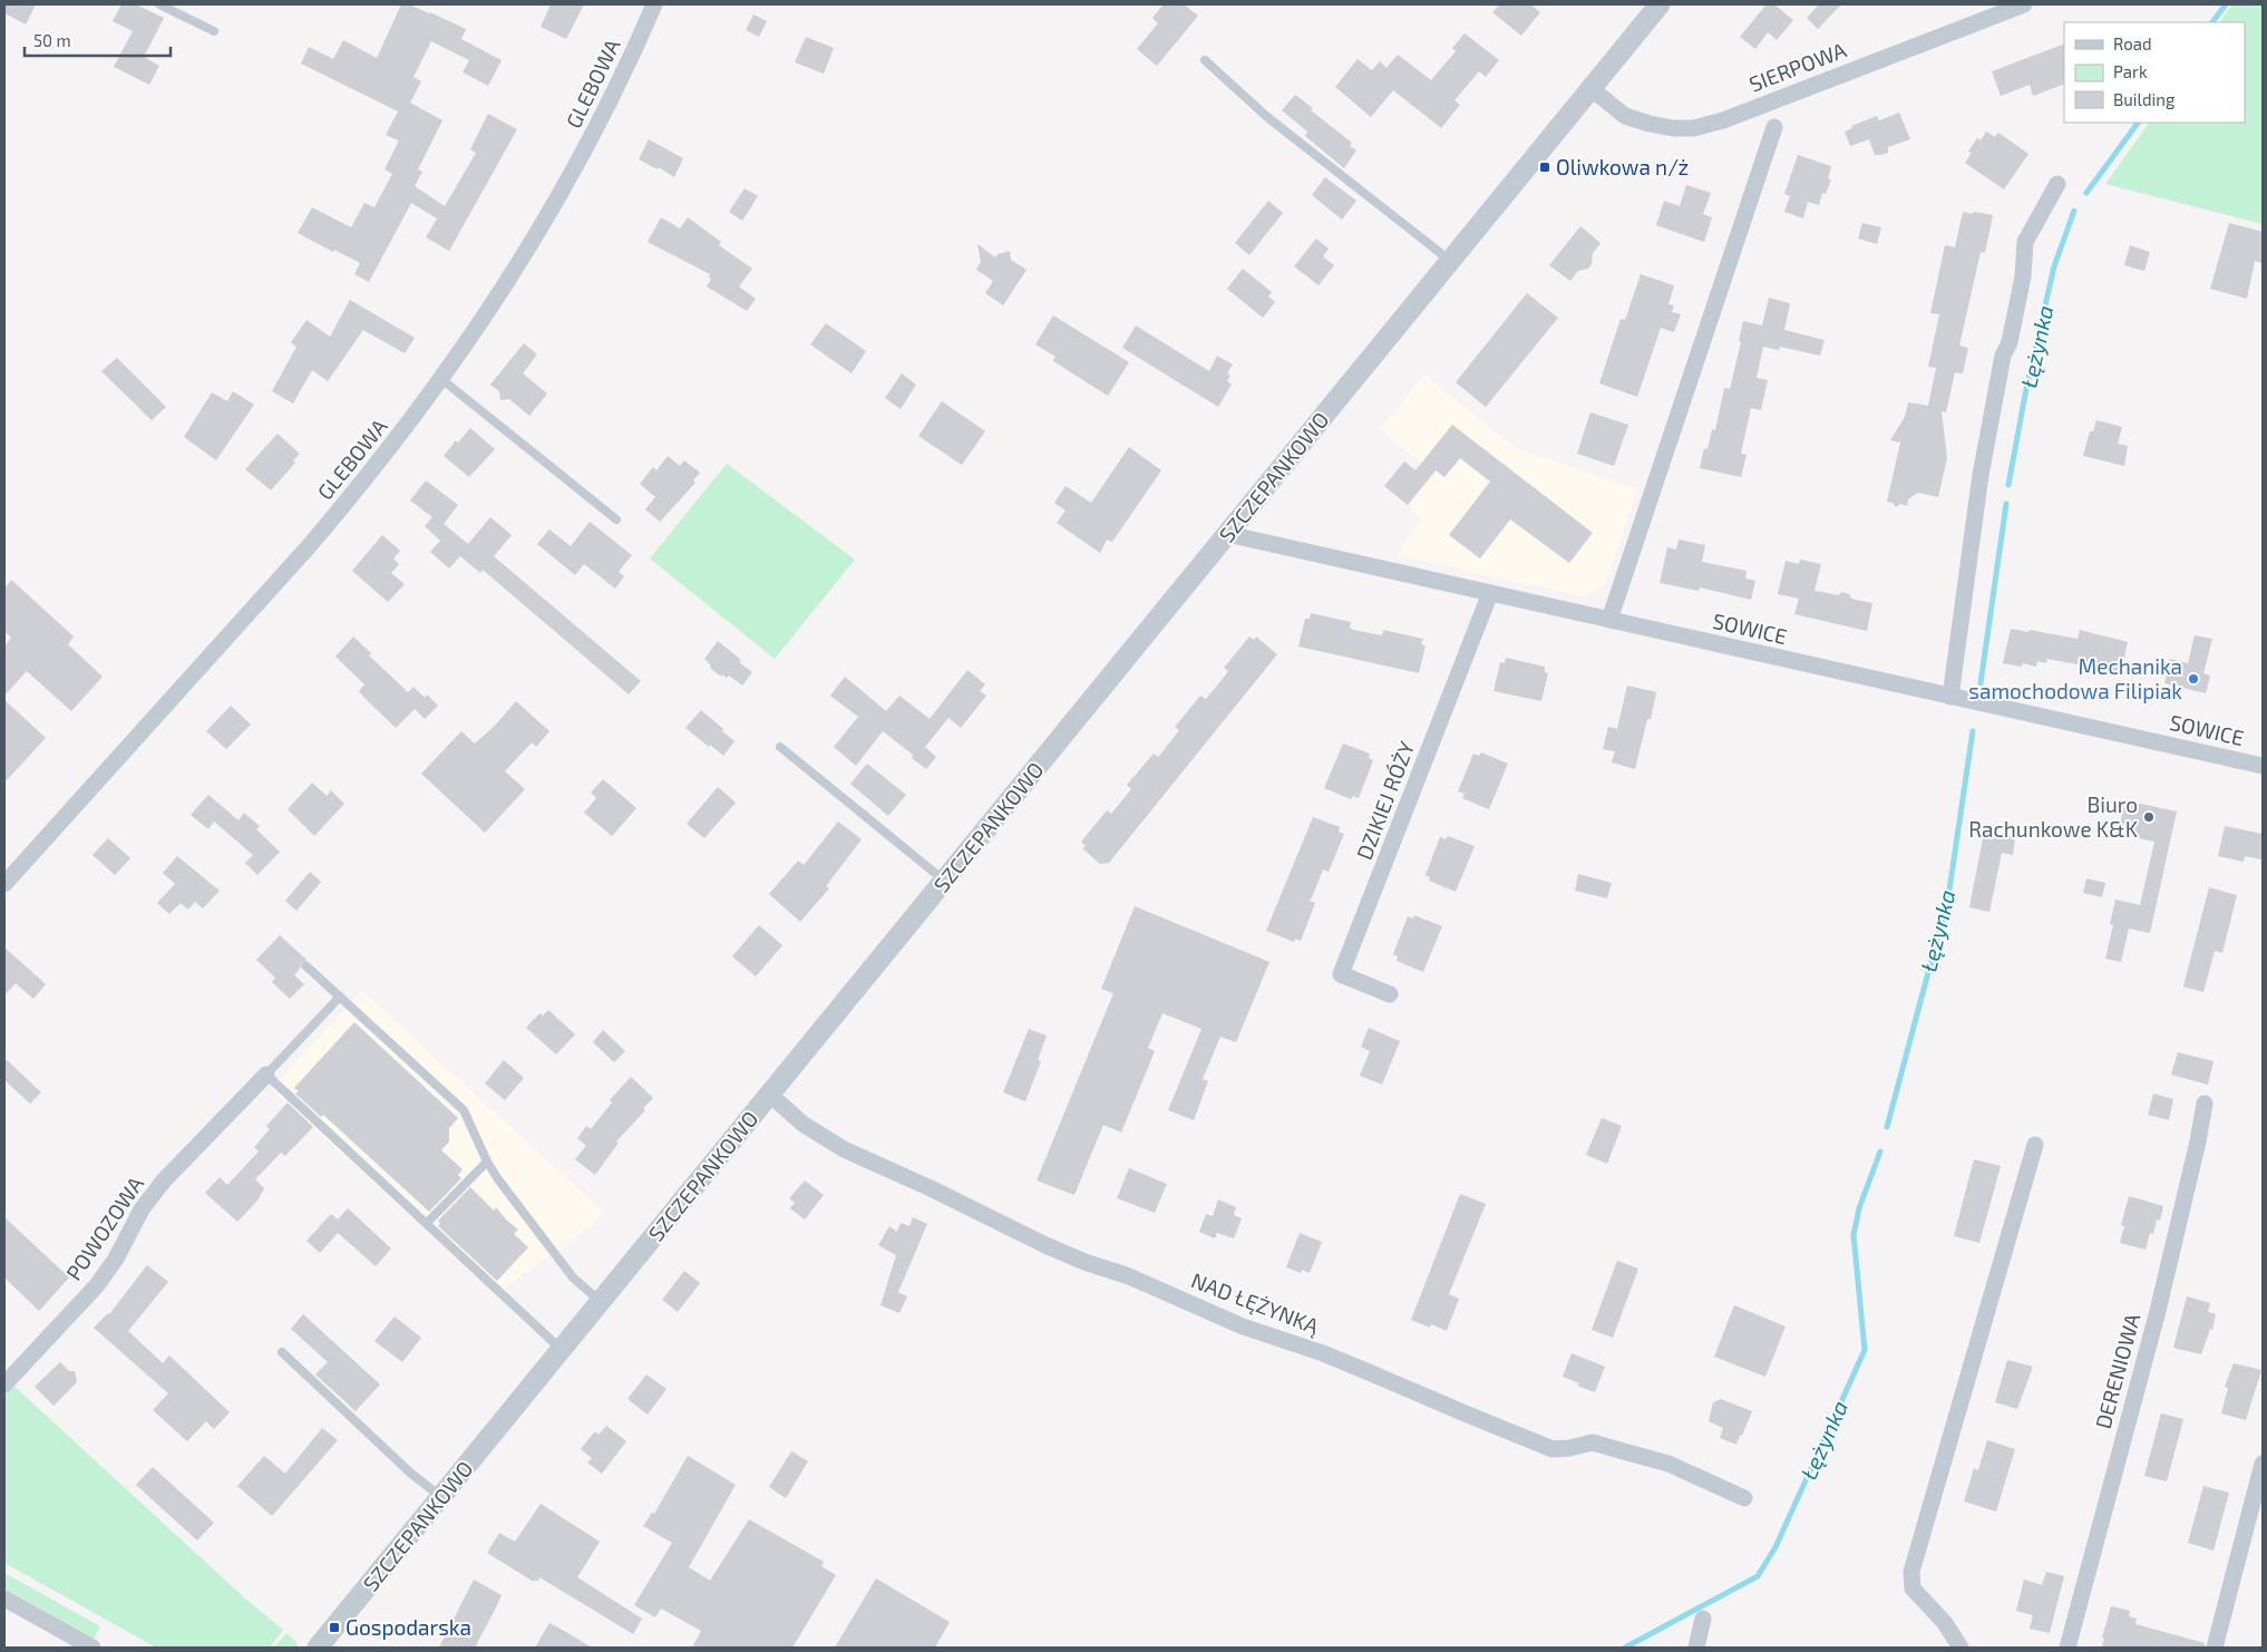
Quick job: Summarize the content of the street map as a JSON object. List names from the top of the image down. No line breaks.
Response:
{"streets":{"street":["SIERPOWA","GLEBOWA","SZCZEPANKOWO","SOWICE","DZIKIEJ RÓŻY","POWOZOWA","NAD ŁĘŻYNKĄ","DERENIOWA"]},"crossings":[["SIERPOWA","SZCZEPANKOWO"],["SZCZEPANKOWO","SOWICE"],["SZCZEPANKOWO","NAD ŁĘŻYNKĄ"],["SOWICE","DZIKIEJ RÓŻY"]],"water":["Łężynka"],"places":{"transit":["Oliwkowa n/ż","Gospodarska"],"other":["Mechanika samochodowa Filipiak","Biuro Rachunkowe K&K"]},"legend":["Road","Park","Building"],"scale_bar":"50 m"}
